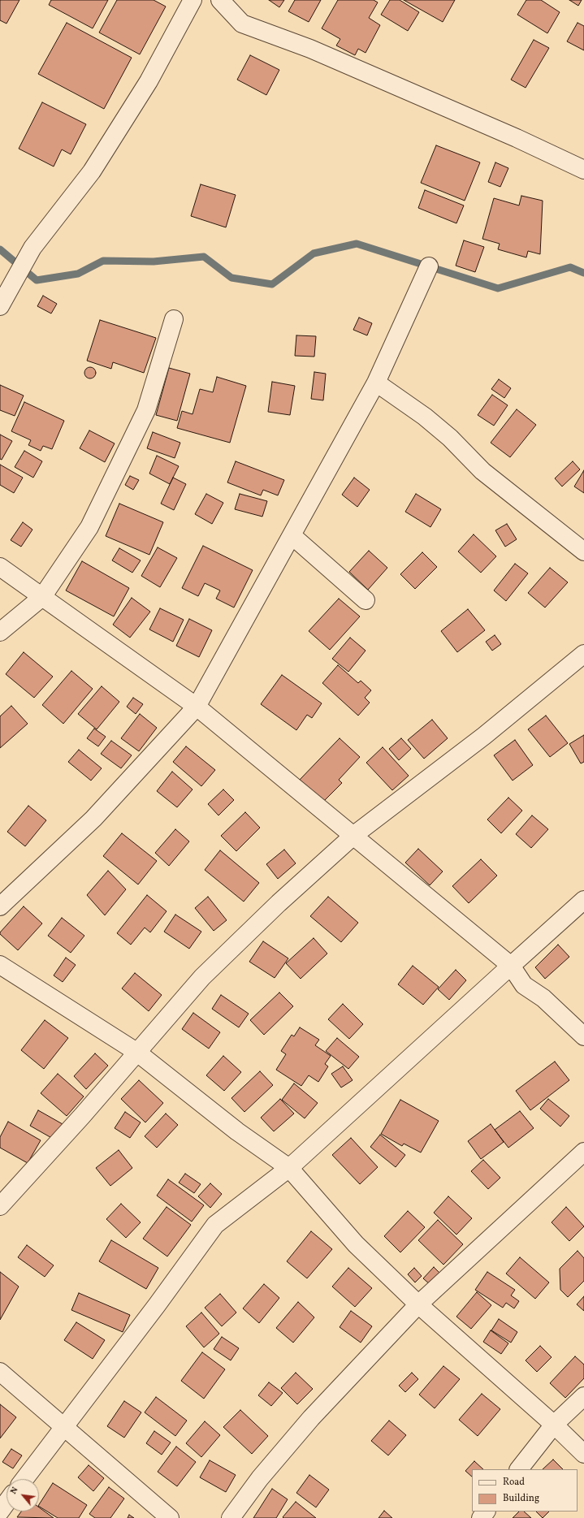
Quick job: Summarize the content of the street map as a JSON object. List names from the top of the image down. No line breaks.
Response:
{"legend":["Road","Building"],"north":"top left"}
